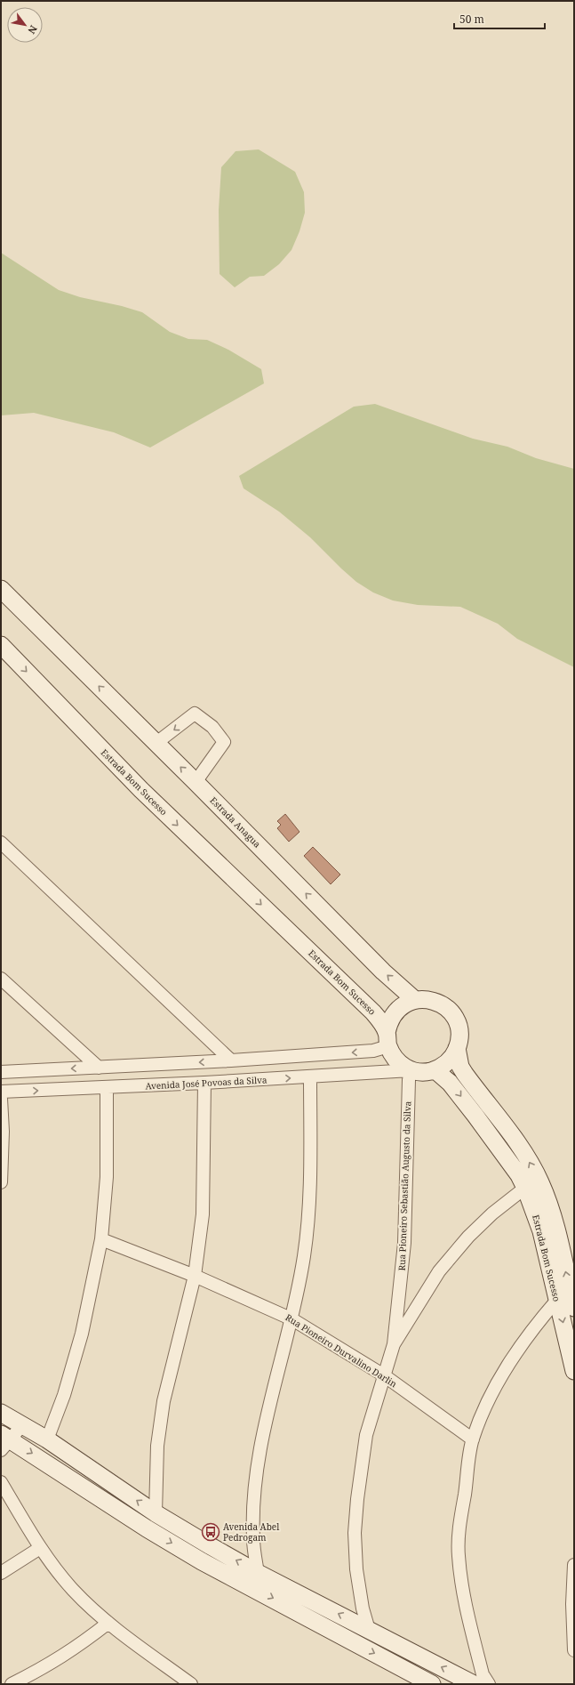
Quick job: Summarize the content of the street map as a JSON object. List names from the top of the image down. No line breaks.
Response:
{"streets":{"main road":["Estrada Bom Sucesso","Estrada Anagua"],"street":["Avenida José Povoas da Silva","Rua Pioneiro Sebastião Augusto da Silva","Rua Pioneiro Durvalino Darlin"]},"crossings":[["Estrada Bom Sucesso","Estrada Anagua"],["Estrada Bom Sucesso","Avenida José Povoas da Silva"],["Estrada Bom Sucesso","Rua Pioneiro Sebastião Augusto da Silva"],["Estrada Anagua","Avenida José Povoas da Silva"],["Estrada Anagua","Rua Pioneiro Sebastião Augusto da Silva"],["Avenida José Povoas da Silva","Rua Pioneiro Sebastião Augusto da Silva"]],"one_way":["Estrada Anagua"],"places":{"bus stop":["Avenida Abel Pedrogam"]},"scale_bar":"50 m","north":"bottom right"}
